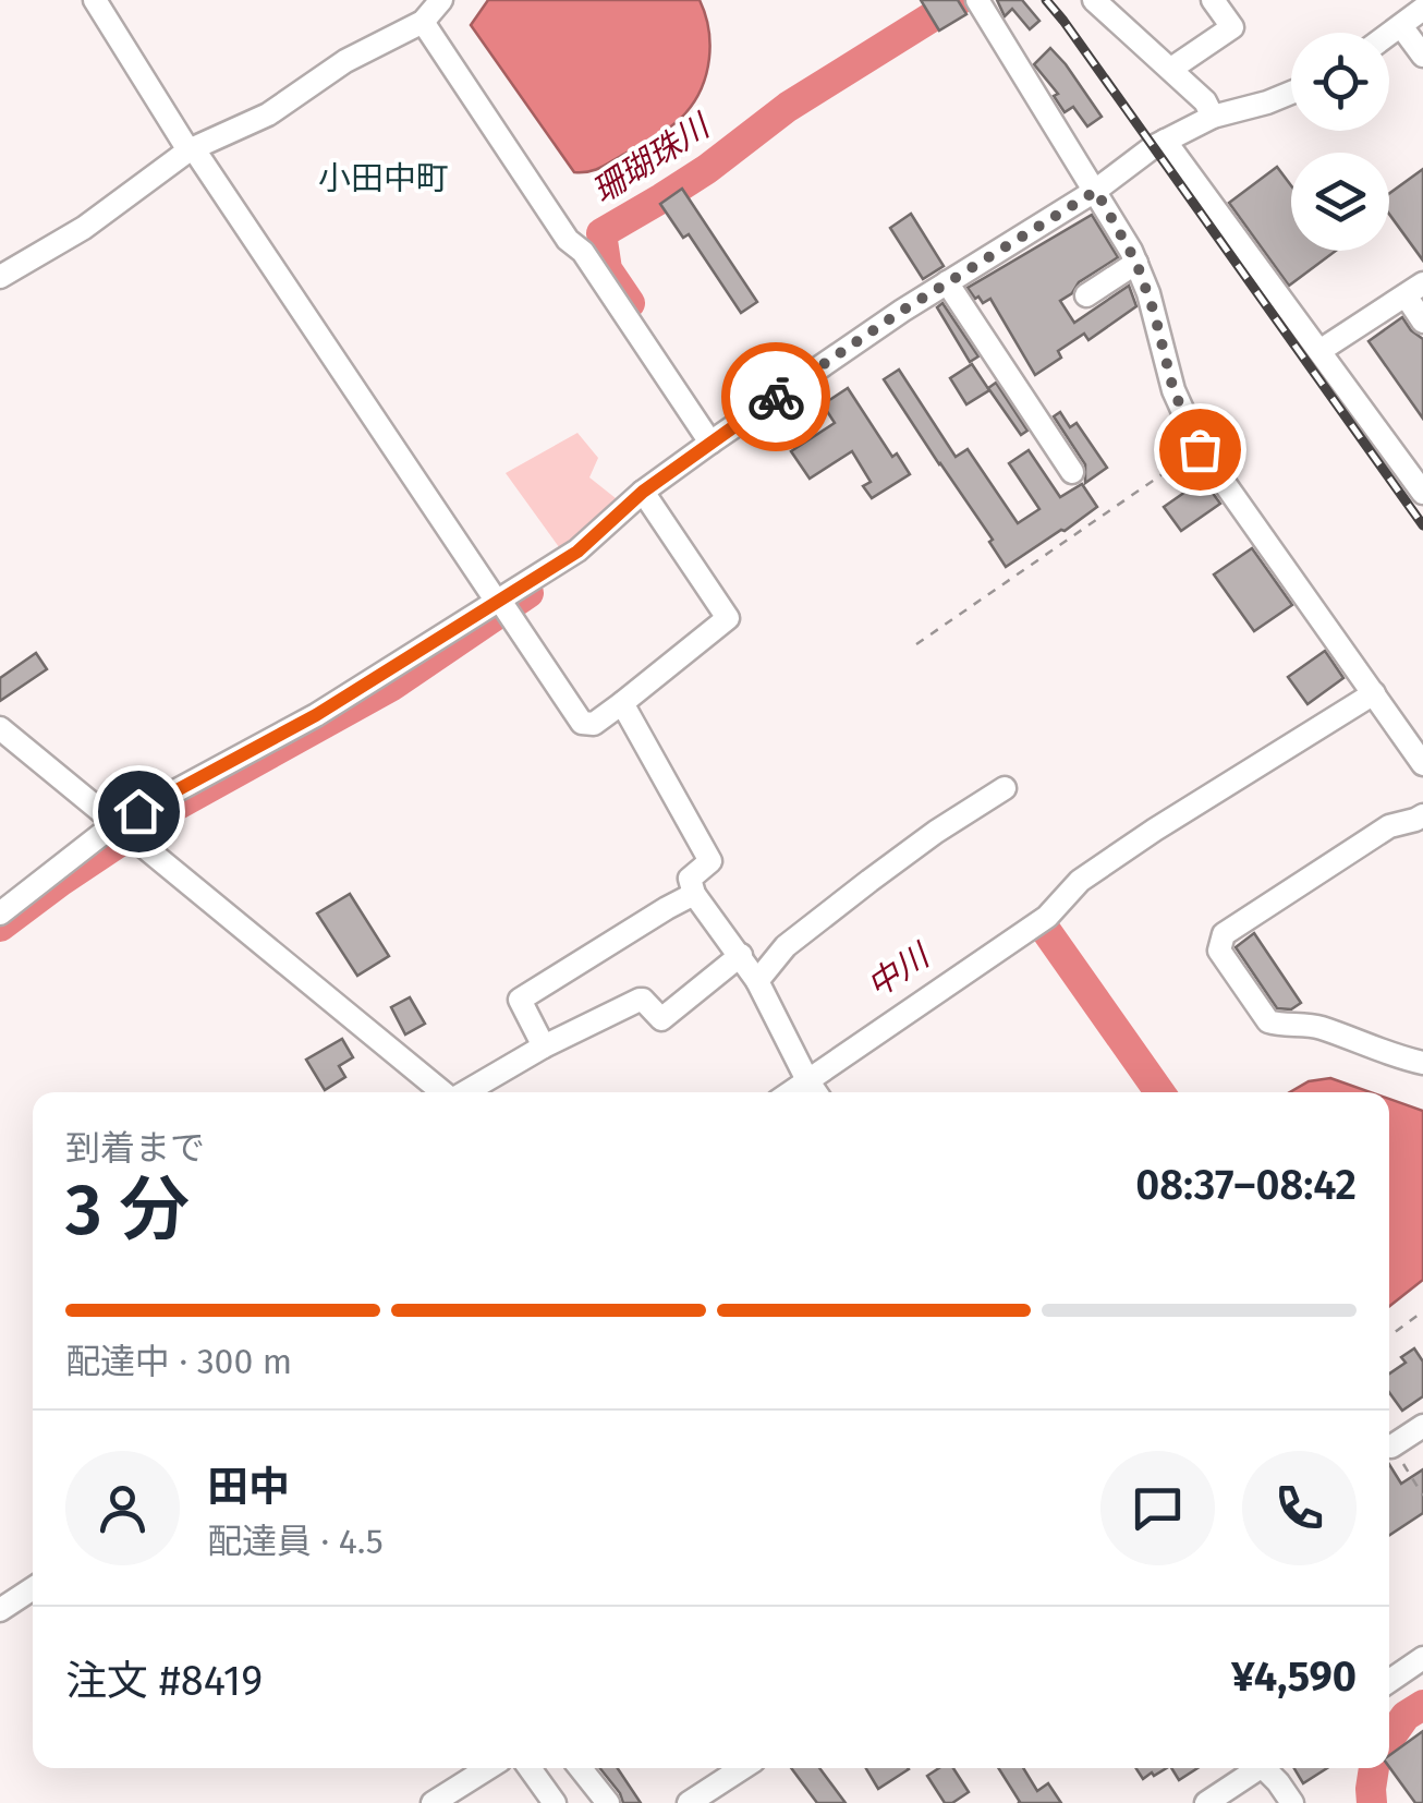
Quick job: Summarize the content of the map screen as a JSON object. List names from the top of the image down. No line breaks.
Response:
{"districts":["小田中町"],"water":["珊瑚珠川","中川"],"page":{"heading":["3 分","到着まで","08:37–08:42"],"panel":["田中","配達員 · 4.5","注文 #8419","¥4,590"],"bar":"配達中 · 300 m"}}
